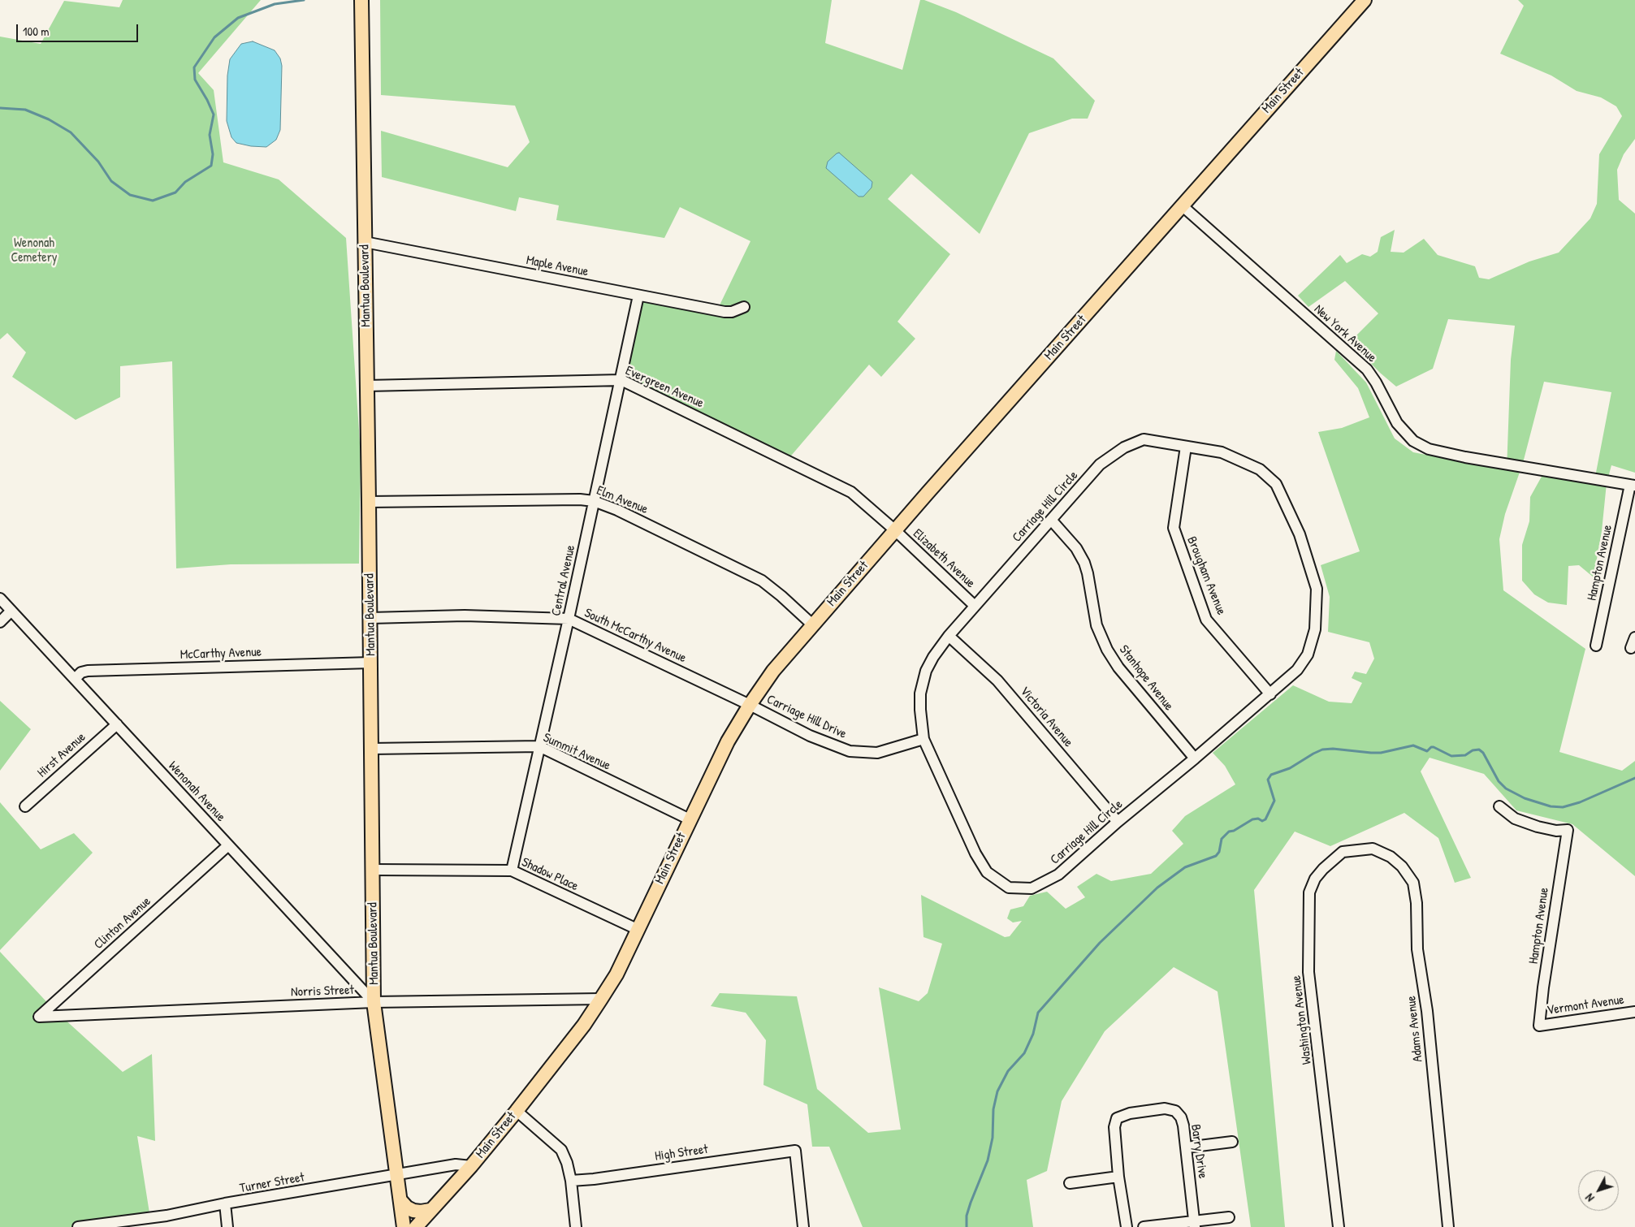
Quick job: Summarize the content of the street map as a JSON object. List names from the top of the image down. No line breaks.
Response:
{"streets":{"main road":["Main Street","Mantua Boulevard"],"street":["Maple Avenue","New York Avenue","Evergreen Avenue","Elm Avenue","Carriage Hill Circle","Elizabeth Avenue","Hampton Avenue","Brougham Avenue","Central Avenue","South McCarthy Avenue","McCarthy Avenue","Stanhope Avenue","Carriage Hill Drive","Victoria Avenue","Summit Avenue","Hirst Avenue","Wenonah Avenue","Shadow Place","Clinton Avenue","Norris Street","Vermont Avenue","Washington Avenue","Adams Avenue","Barry Drive","High Street","Turner Street"]},"crossings":[["Main Street","New York Avenue"],["Main Street","Evergreen Avenue"],["Main Street","Elm Avenue"],["Main Street","Elizabeth Avenue"],["Main Street","South McCarthy Avenue"],["Main Street","Carriage Hill Drive"],["Main Street","Summit Avenue"],["Main Street","Shadow Place"],["Main Street","Norris Street"],["Main Street","Turner Street"],["Maple Avenue","Mantua Boulevard"],["Maple Avenue","Central Avenue"],["Mantua Boulevard","Evergreen Avenue"],["Mantua Boulevard","Elm Avenue"],["Mantua Boulevard","South McCarthy Avenue"],["Mantua Boulevard","McCarthy Avenue"],["Mantua Boulevard","Summit Avenue"],["Mantua Boulevard","Wenonah Avenue"],["Mantua Boulevard","Shadow Place"],["Mantua Boulevard","Norris Street"],["Mantua Boulevard","Turner Street"],["New York Avenue","Hampton Avenue"],["Evergreen Avenue","Elizabeth Avenue"],["Evergreen Avenue","Central Avenue"],["Elm Avenue","Central Avenue"],["Carriage Hill Circle","Elizabeth Avenue"],["Carriage Hill Circle","Brougham Avenue"],["Carriage Hill Circle","Stanhope Avenue"],["Carriage Hill Circle","Carriage Hill Drive"],["Carriage Hill Circle","Victoria Avenue"],["Hampton Avenue","Vermont Avenue"],["Central Avenue","South McCarthy Avenue"],["Central Avenue","Summit Avenue"],["Central Avenue","Shadow Place"],["South McCarthy Avenue","Carriage Hill Drive"],["McCarthy Avenue","Wenonah Avenue"],["Hirst Avenue","Wenonah Avenue"],["Wenonah Avenue","Clinton Avenue"],["Wenonah Avenue","Norris Street"],["Clinton Avenue","Norris Street"],["Washington Avenue","Adams Avenue"]],"parks":["Wenonah Cemetery"],"scale_bar":"100 m","north":"bottom left"}
